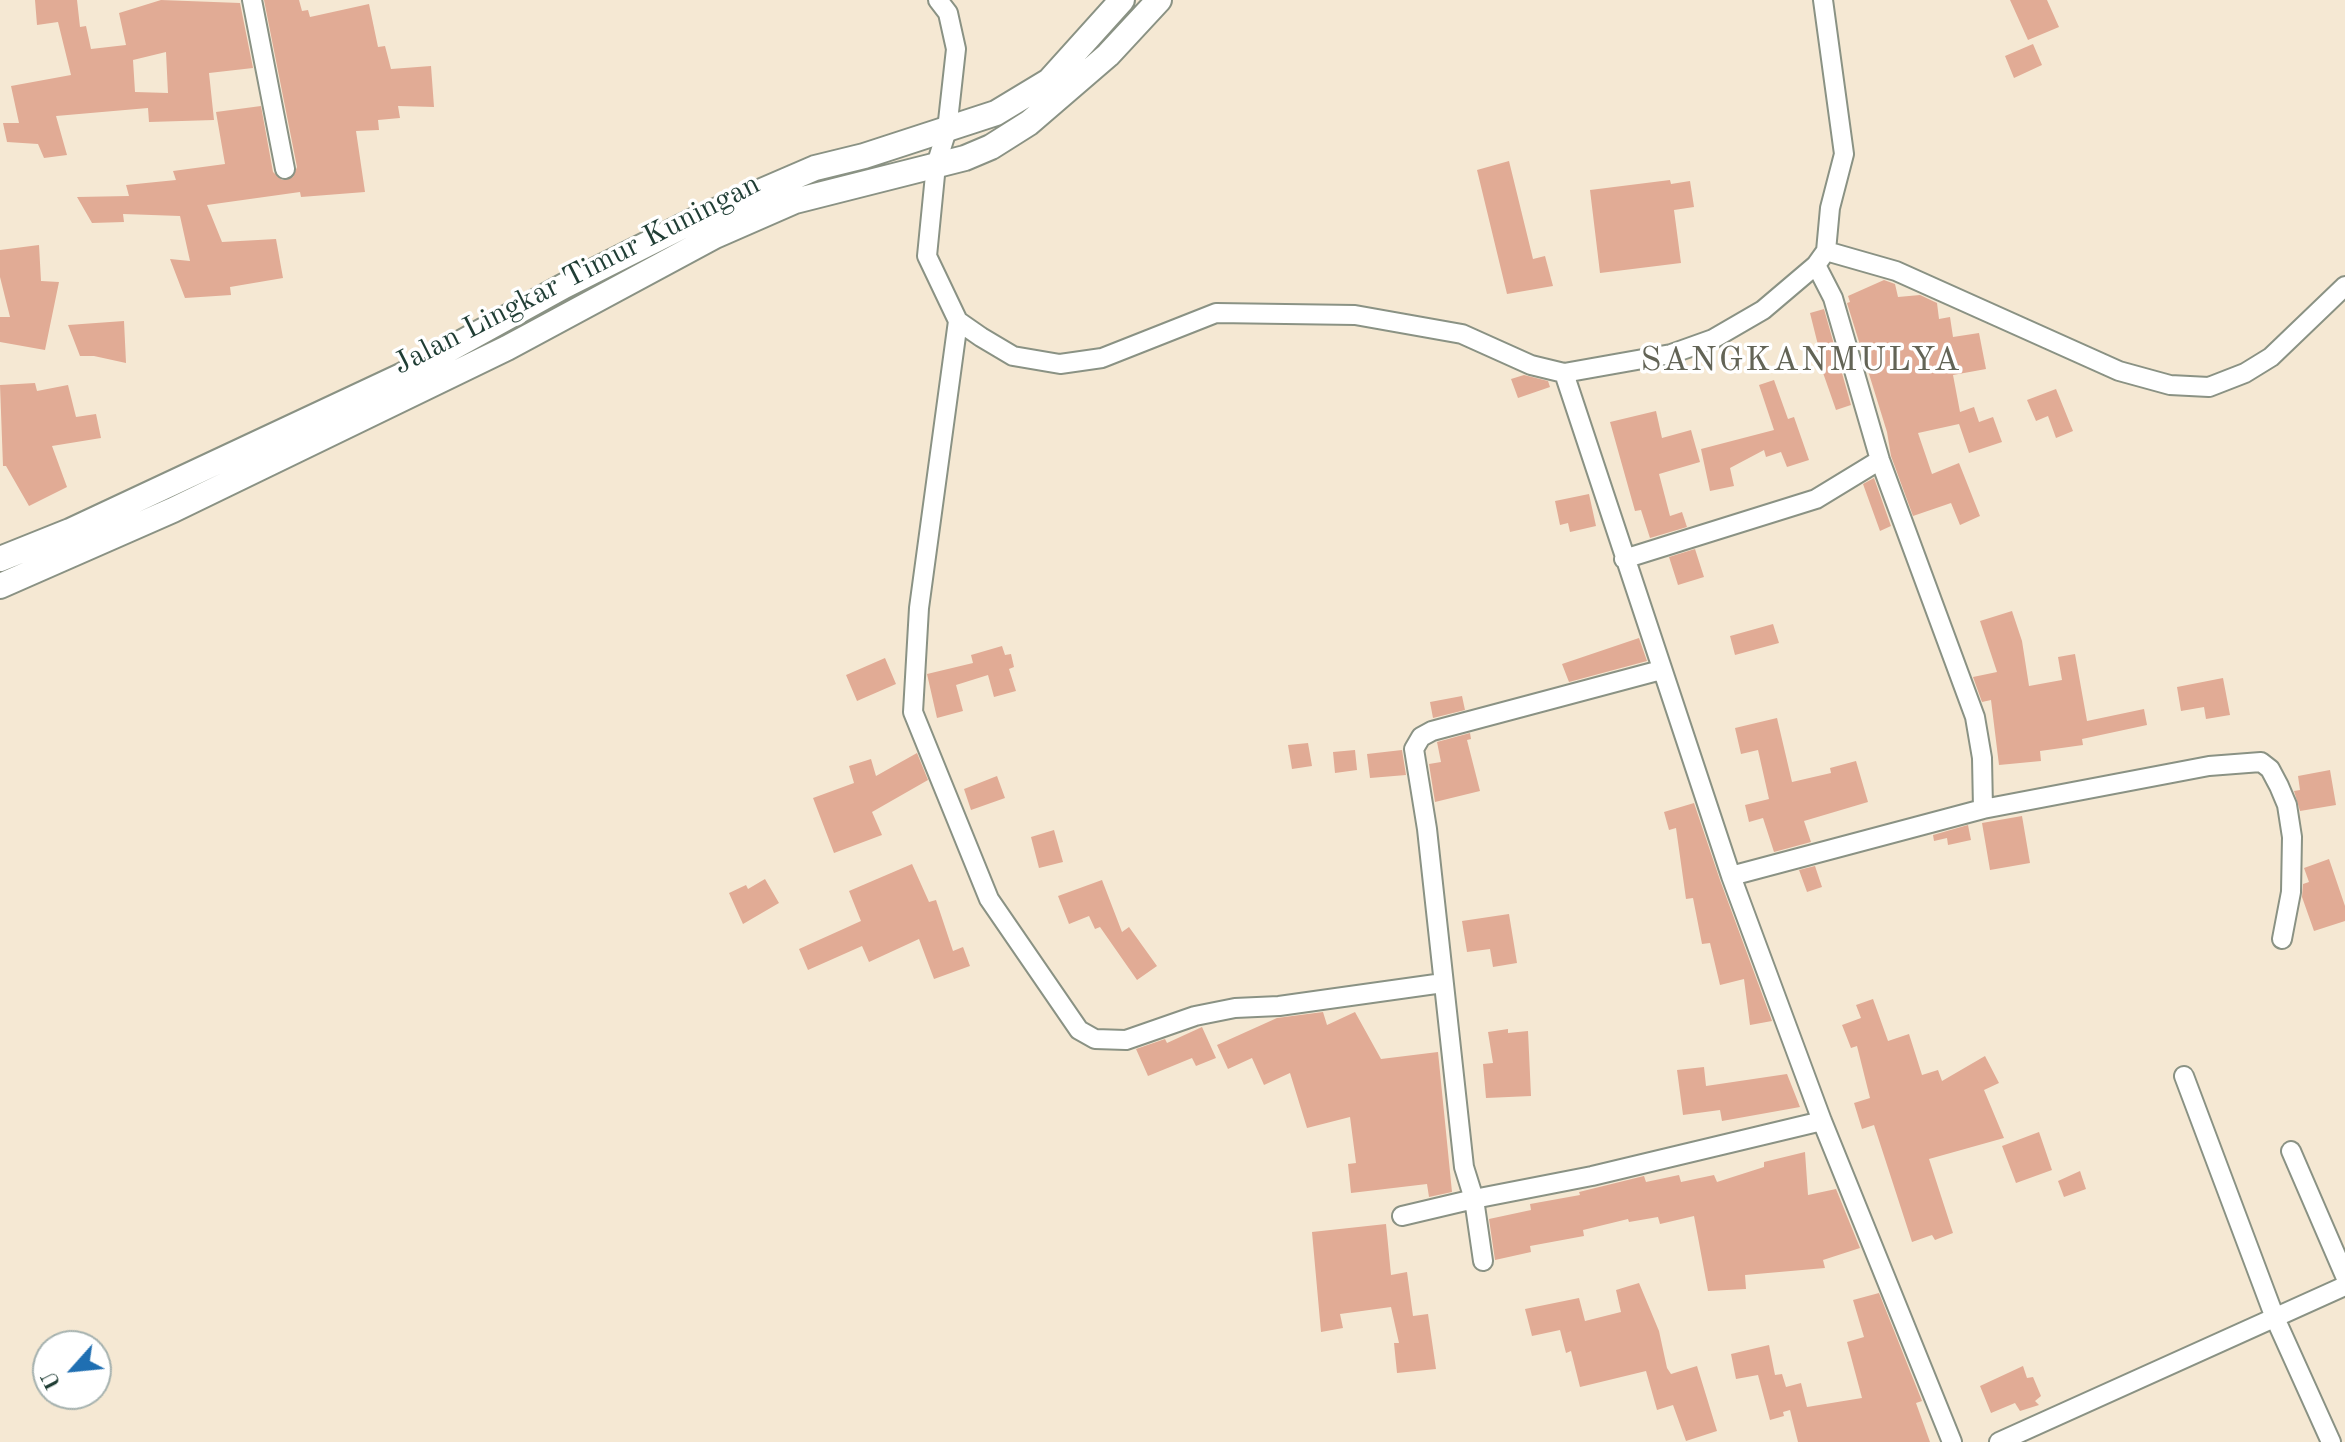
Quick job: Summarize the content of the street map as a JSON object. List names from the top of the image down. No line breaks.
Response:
{"streets":{"main road":["Jalan Lingkar Timur Kuningan"]},"districts":["SANGKANMULYA"],"north":"bottom left"}
